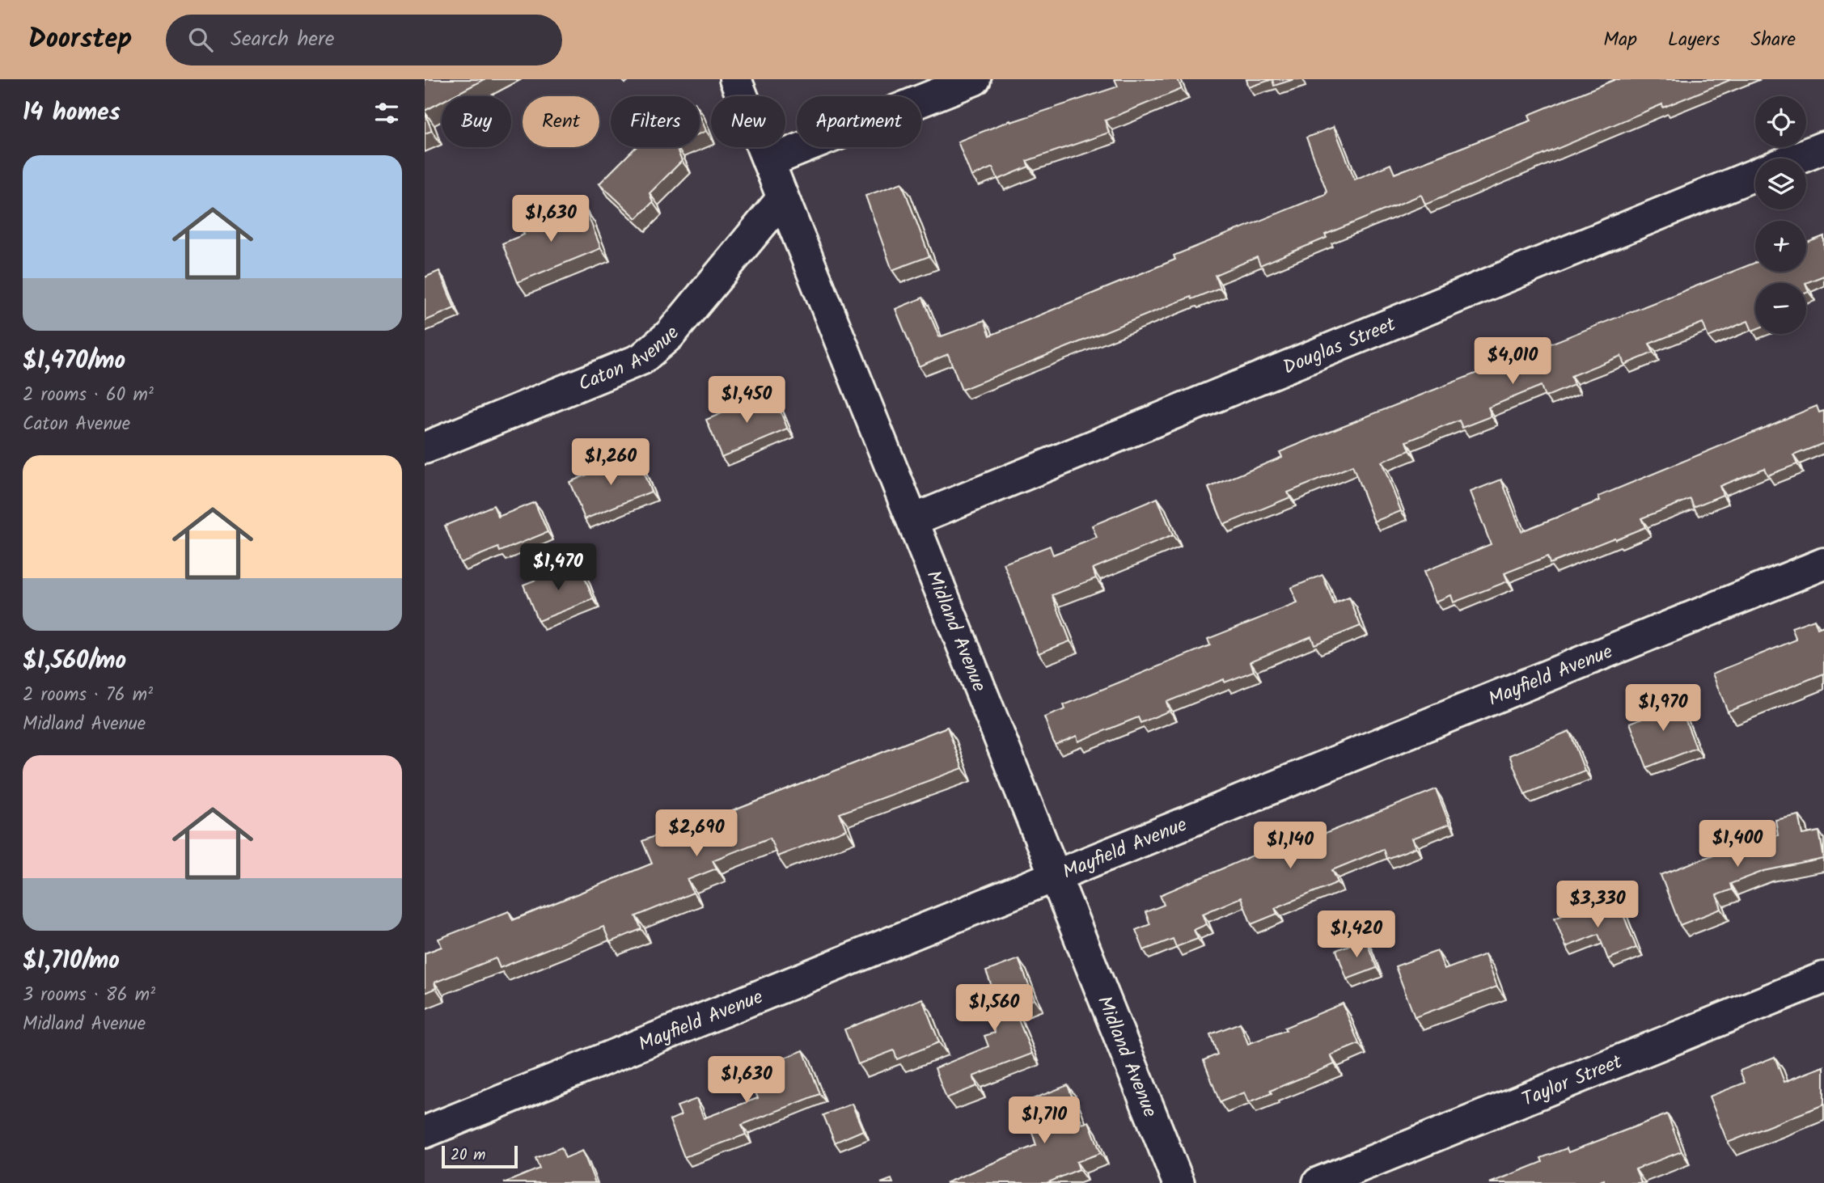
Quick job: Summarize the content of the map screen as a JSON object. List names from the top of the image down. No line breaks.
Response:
{"streets":{"street":["Douglas Street","Caton Avenue","Midland Avenue","Mayfield Avenue","Taylor Street"]},"crossings":[["Douglas Street","Midland Avenue"],["Caton Avenue","Midland Avenue"],["Midland Avenue","Mayfield Avenue"]],"scale_bar":"20 m","page":{"header":"Doorstep","search":"Search here","nav":["Map","Layers","Share"],"heading":"14 homes","map_buttons":["+","−"],"chip":["Buy","Rent","Filters","New","Apartment"],"list":[{"name":"$1,470/mo","note":"2 rooms · 60 m² · Caton Avenue"},{"name":"$1,560/mo","note":"2 rooms · 76 m² · Midland Avenue"},{"name":"$1,710/mo","note":"3 rooms · 86 m² · Midland Avenue"}],"price":["$1,630","$4,010","$1,450","$1,260","$1,470","$1,970","$2,690","$1,400","$1,140","$3,330","$1,420","$1,560","$1,630","$1,710"],"scale":"20 m"}}
